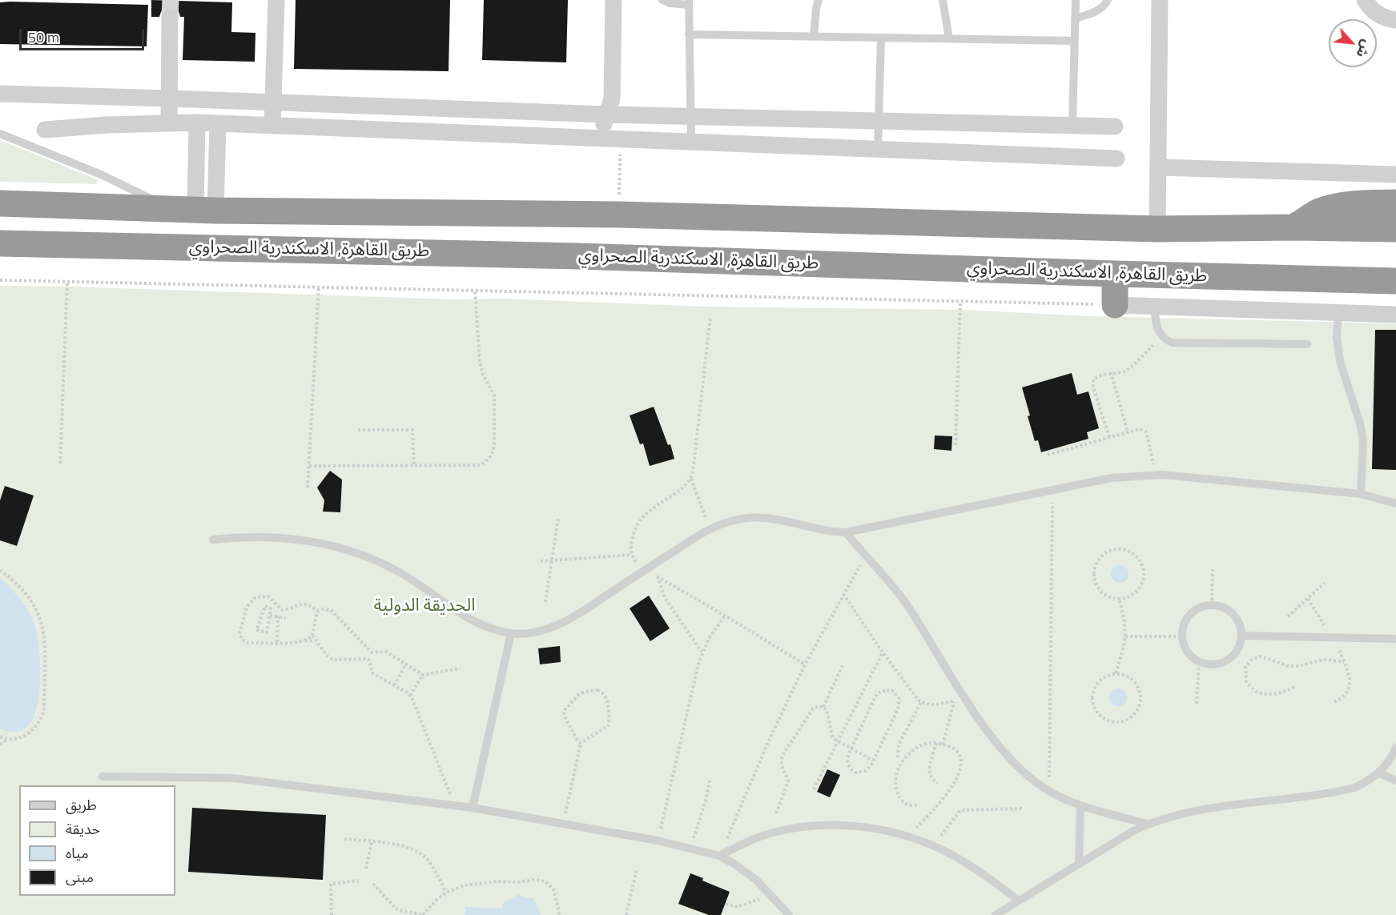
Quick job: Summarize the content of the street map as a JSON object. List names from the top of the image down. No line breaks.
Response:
{"streets":{"highway":["طريق القاهرة, الاسكندرية الصحراوي"]},"parks":["الحديقة الدولية"],"legend":["طريق","حديقة","مياه","مبنى"],"scale_bar":"50 m","north":"bottom right"}
